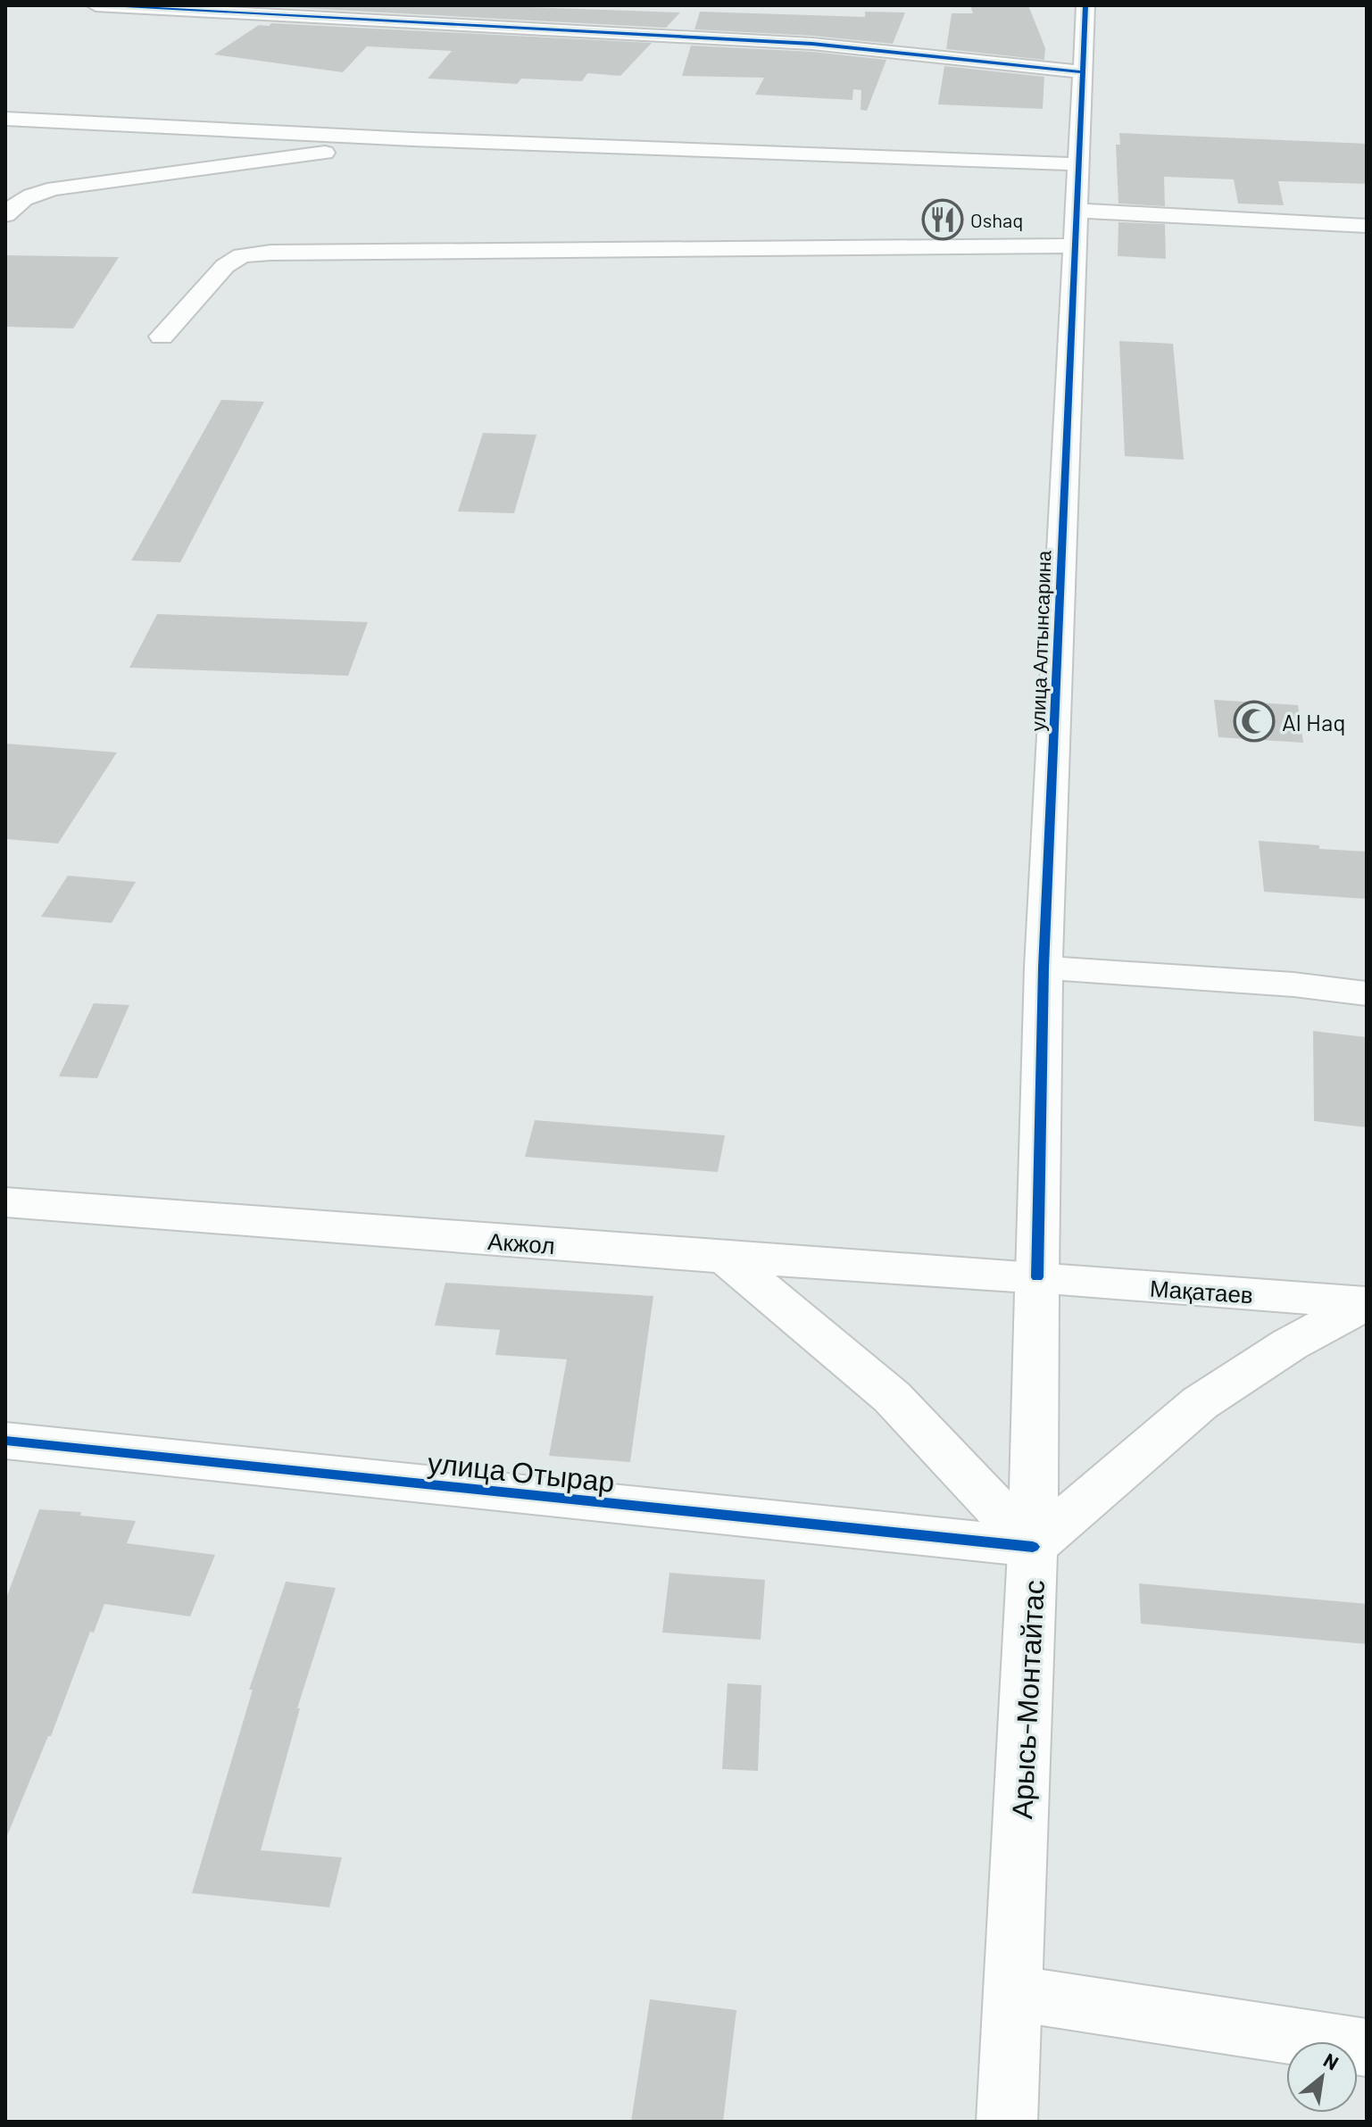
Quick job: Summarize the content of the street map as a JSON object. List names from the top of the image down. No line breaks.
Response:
{"streets":{"street":["улица Алтынсарина","Акжол","Мақатаев","улица Отырар","Арысь-Монтайтас"]},"crossings":[["улица Алтынсарина","Акжол"],["улица Алтынсарина","Мақатаев"],["улица Алтынсарина","Арысь-Монтайтас"],["Акжол","Мақатаев"],["Акжол","Арысь-Монтайтас"],["Мақатаев","Арысь-Монтайтас"],["улица Отырар","Арысь-Монтайтас"]],"places":{"restaurant":["Oshaq"],"mosque":["Al Haq"]},"north":"top right"}
